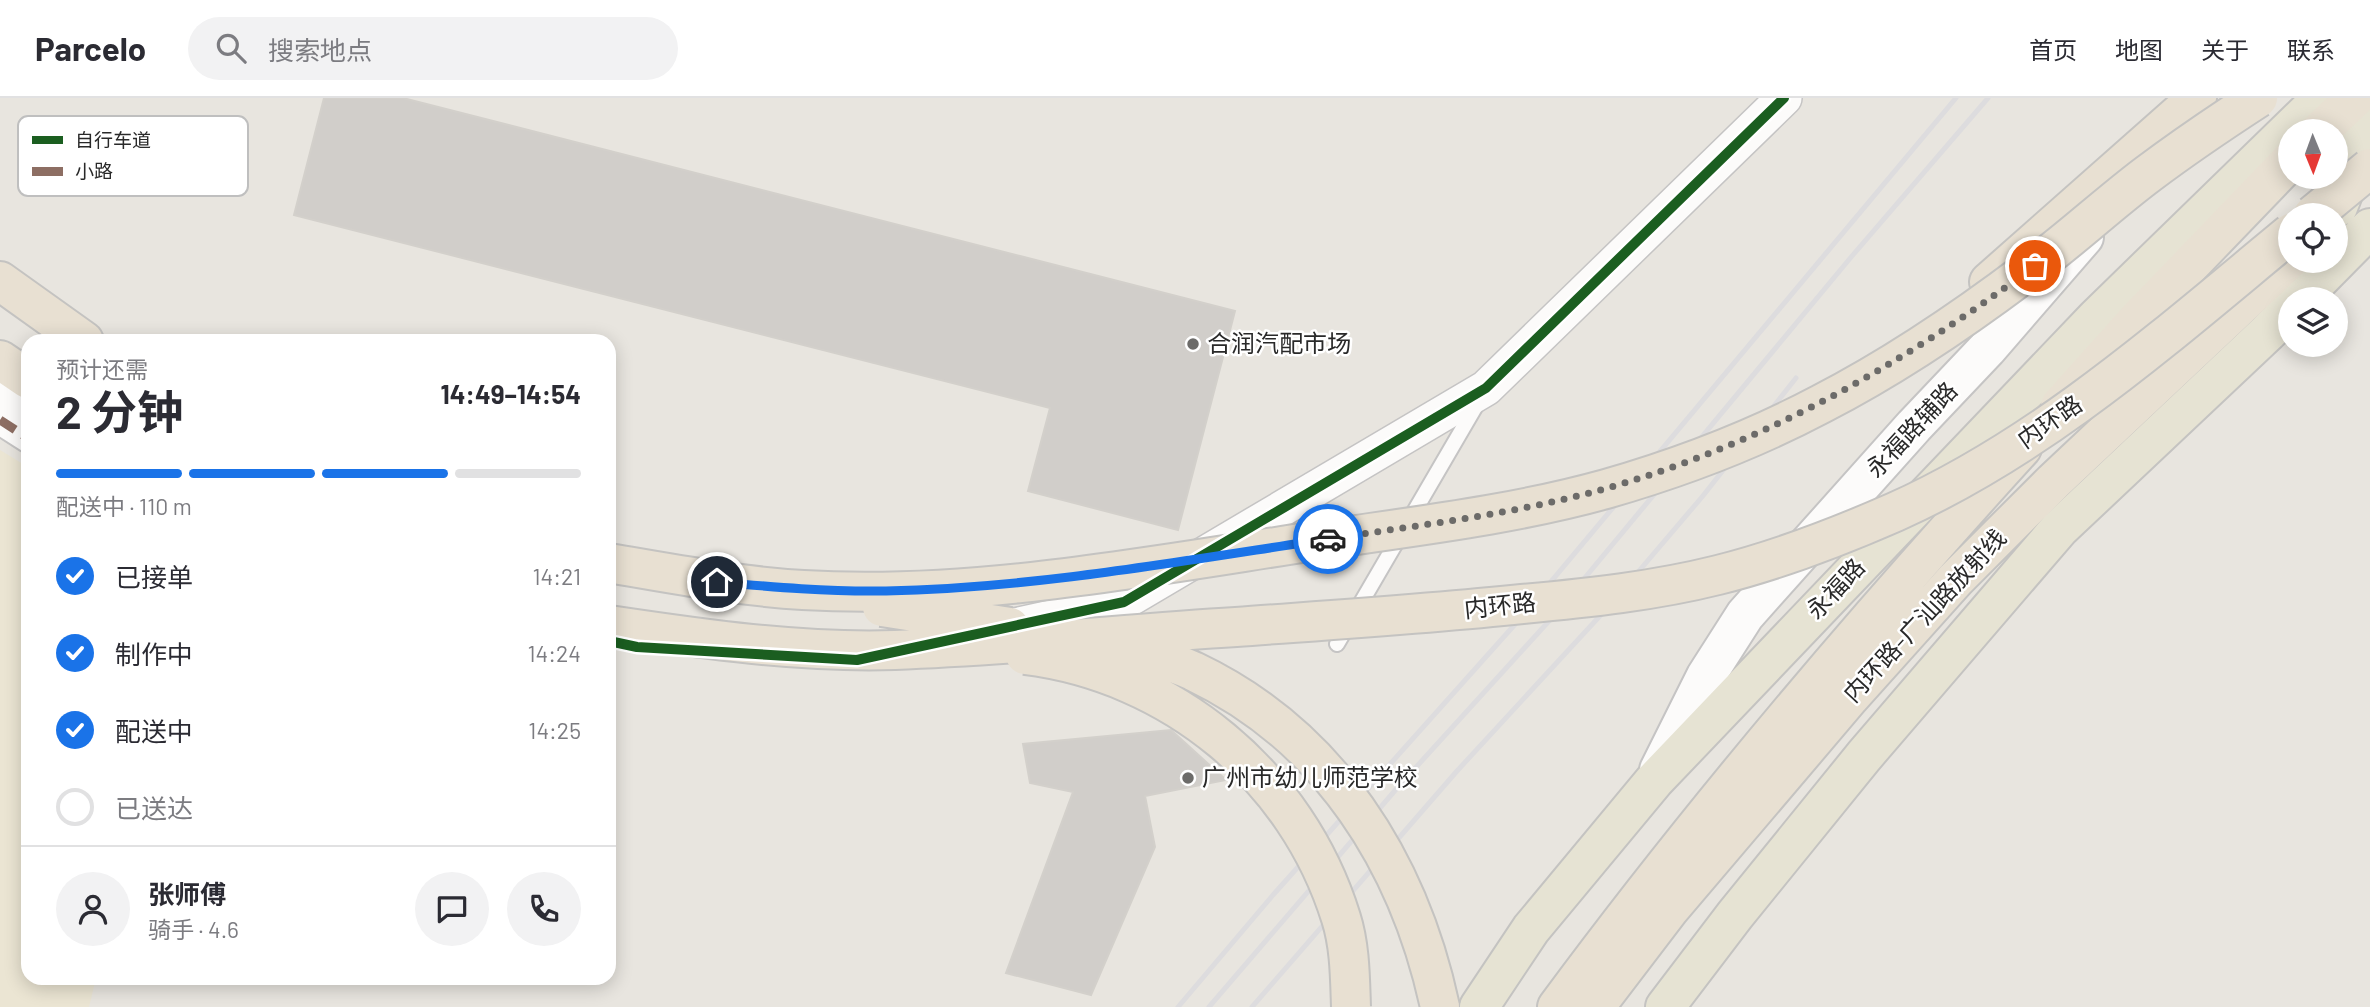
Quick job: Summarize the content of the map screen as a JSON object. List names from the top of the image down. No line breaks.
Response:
{"streets":{"highway":["内环路","内环路-广汕路放射线"],"main road":["永福路辅路","永福路"]},"crossings":[["永福路辅路","永福路"]],"places":["合润汽配市场","广州市幼儿师范学校"],"legend":["自行车道","小路"],"north":"bottom","page":{"header":"Parcelo","search":"搜索地点","nav":["首页","地图","关于","联系"],"heading":["2 分钟","预计还需","14:49–14:54"],"panel":["张师傅","骑手 · 4.6"],"bar":"配送中 · 110 m","list":[["已接单","14:21"],["制作中","14:24"],["配送中","14:25"],"已送达"]}}
